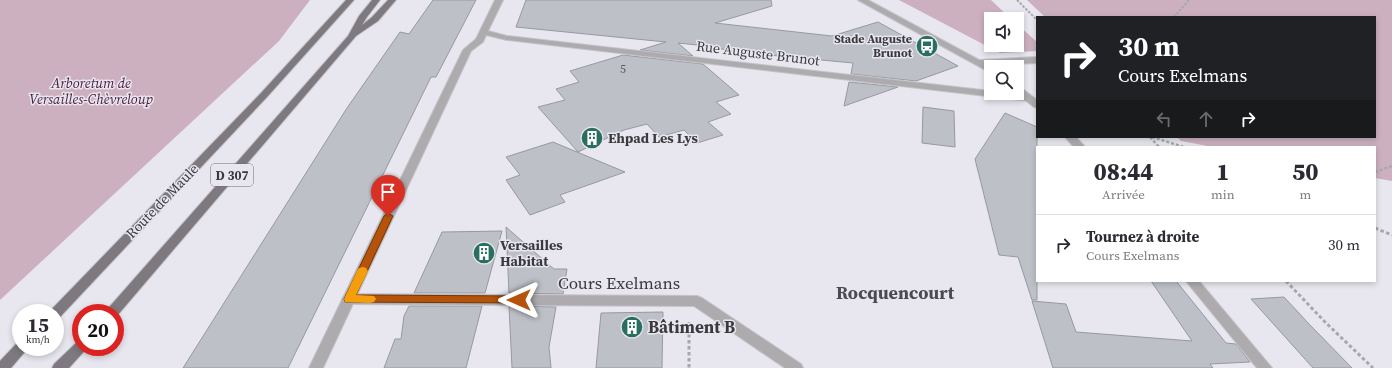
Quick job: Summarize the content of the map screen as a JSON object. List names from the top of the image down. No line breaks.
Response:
{"streets":{"main road":["D 307","Route de Maule"],"street":["Rue Auguste Brunot","Cours Exelmans"]},"districts":["Rocquencourt"],"parks":["Arboretum de Versailles-Chèvreloup"],"places":{"bus stop":["Stade Auguste Brunot"],"building":["Ehpad Les Lys","Versailles Habitat","Bâtiment B"]},"house_numbers":["5"],"page":{"turn":["30 m","Cours Exelmans"],"eta":["08:44","Arrivée","1","min","50","m"],"list":[{"name":"Tournez à droite","note":"Cours Exelmans","value":"30 m"}],"speed":"15 km/h","limit":"20"}}
